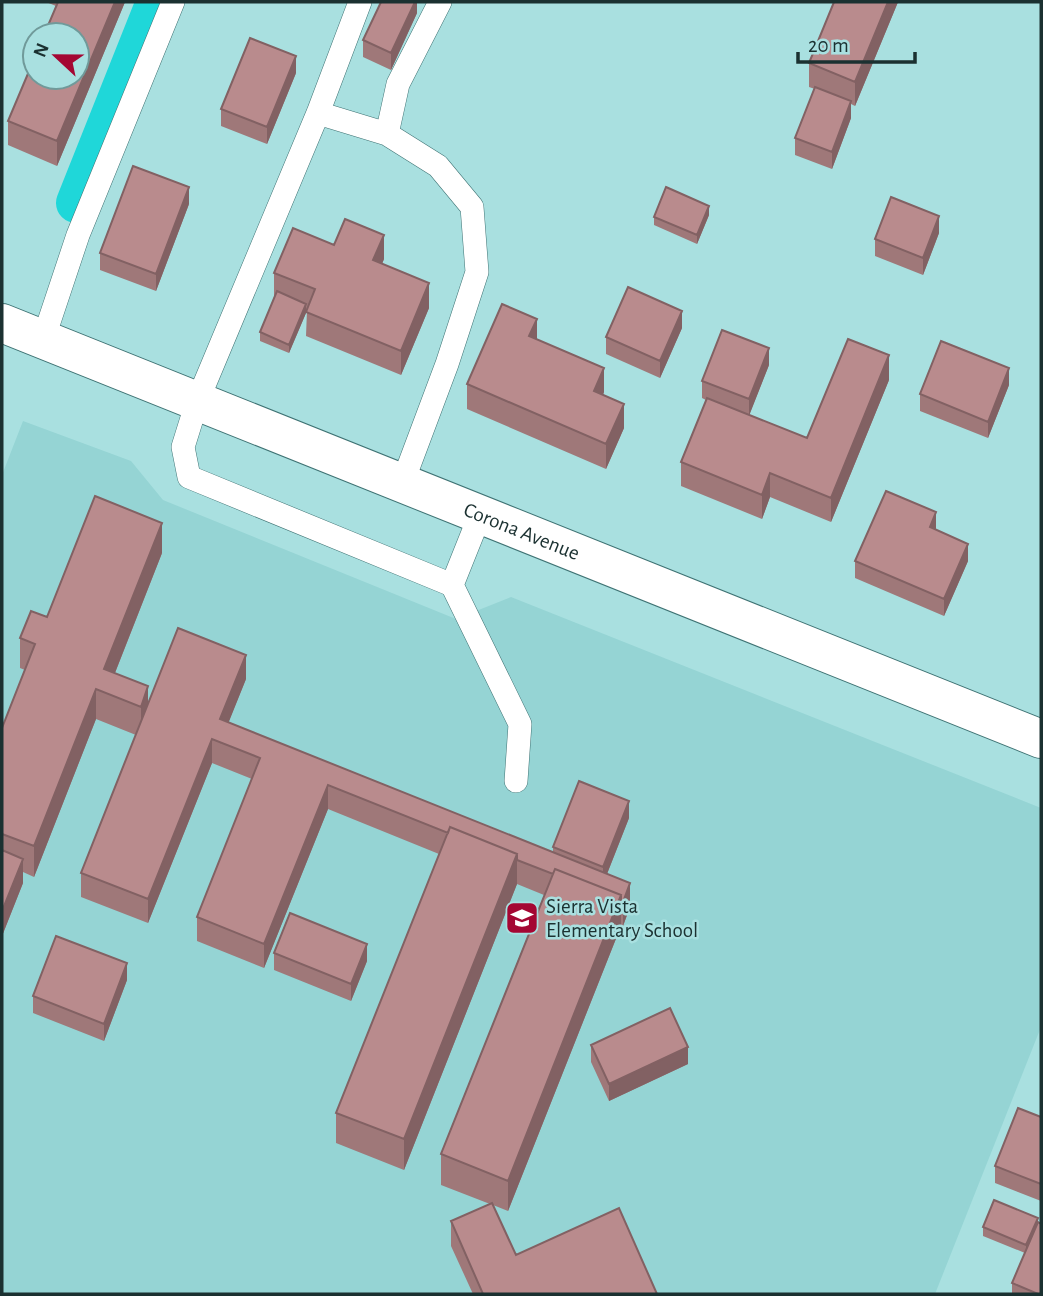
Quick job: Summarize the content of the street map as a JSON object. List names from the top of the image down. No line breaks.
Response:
{"streets":{"street":["Corona Avenue"]},"places":{"school or university":["Sierra Vista Elementary School"]},"scale_bar":"20 m","north":"left"}
